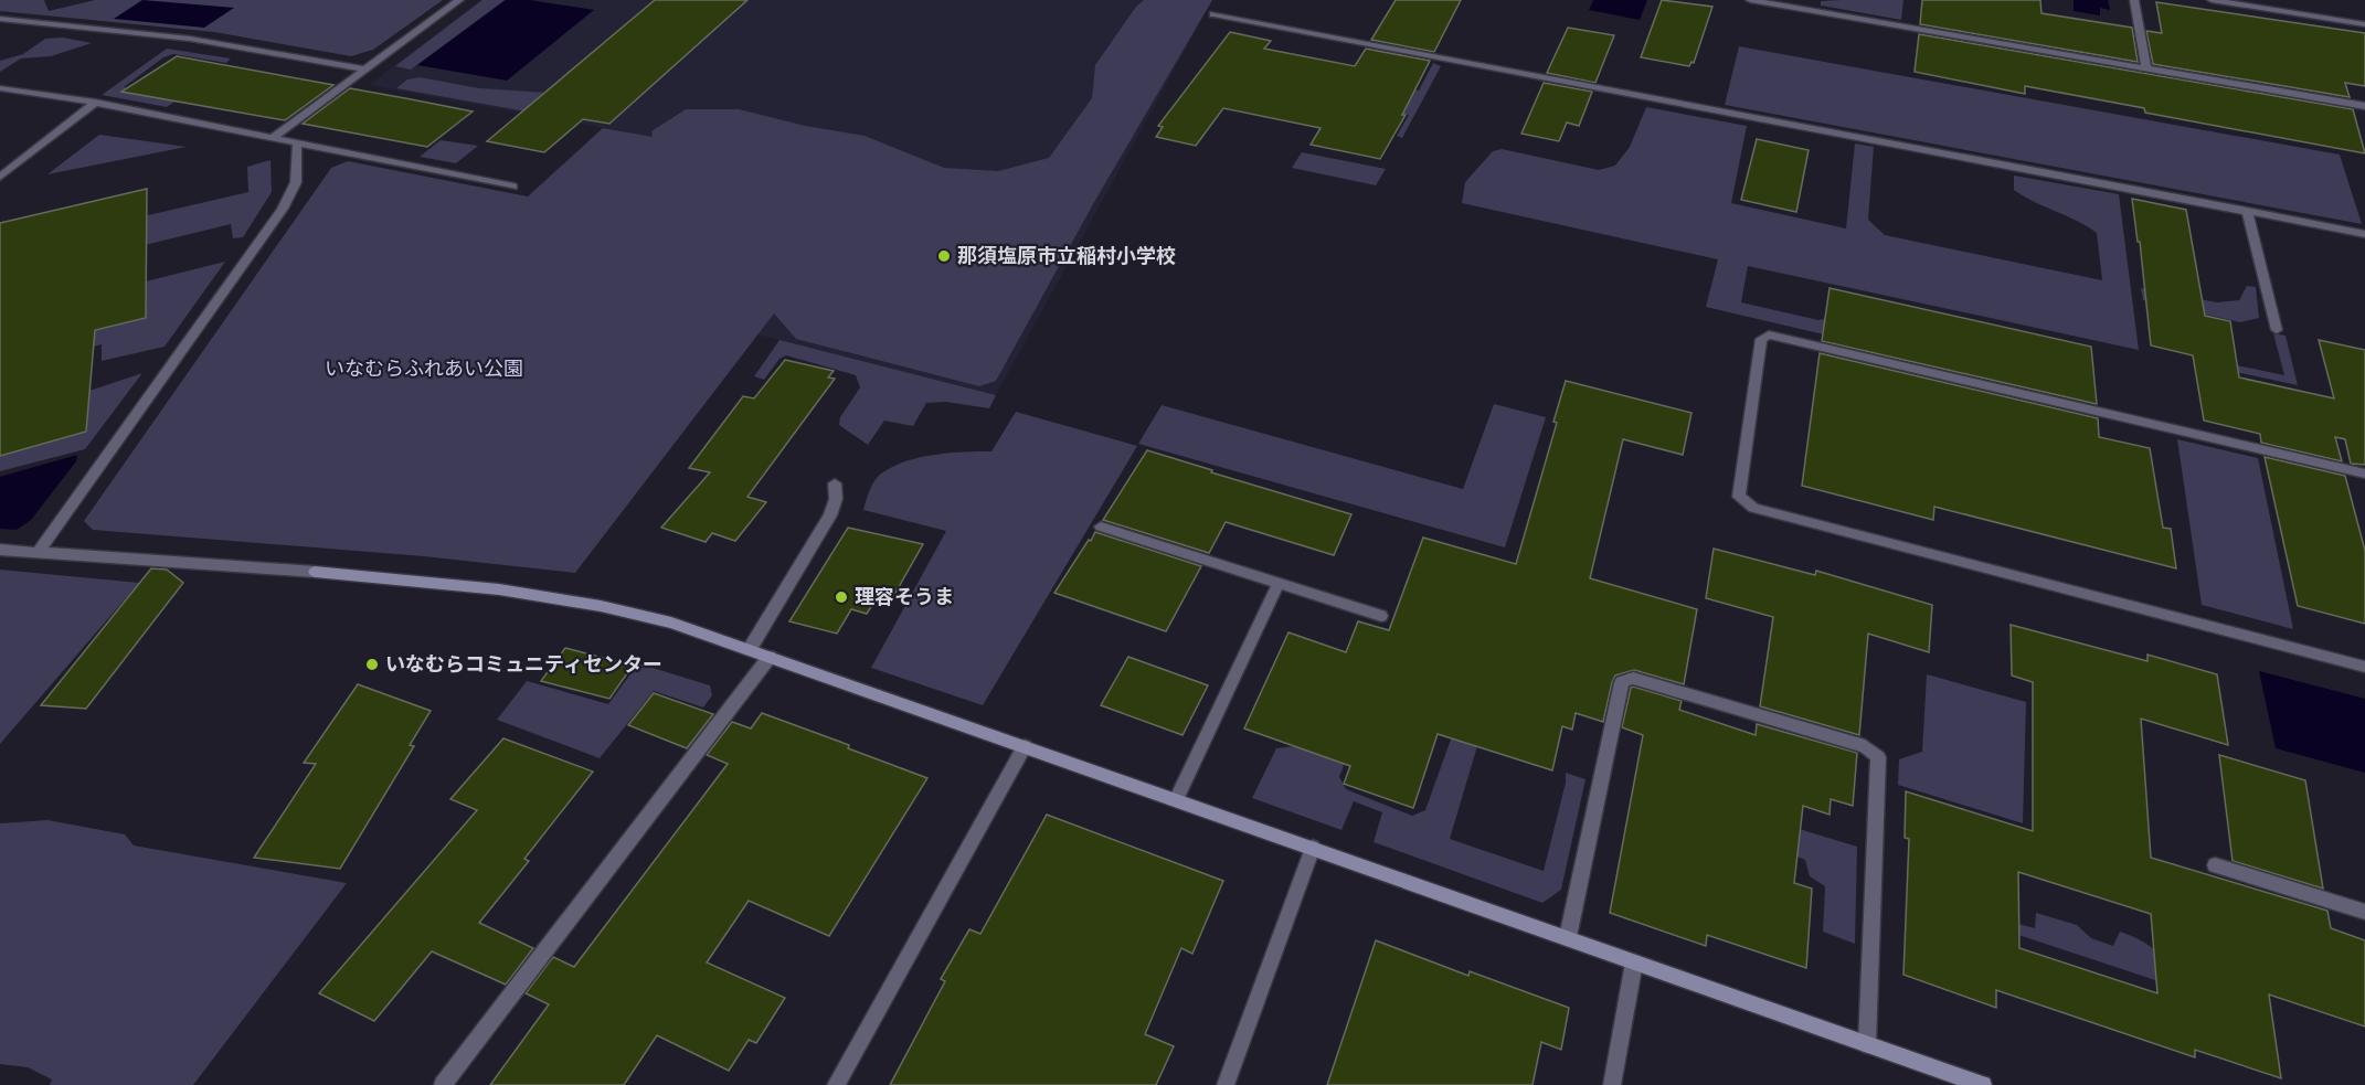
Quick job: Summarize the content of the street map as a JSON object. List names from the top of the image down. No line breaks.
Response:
{"parks":["いなむらふれあい公園"],"places":["那須塩原市立稲村小学校","理容そうま","いなむらコミュニティセンター"]}
